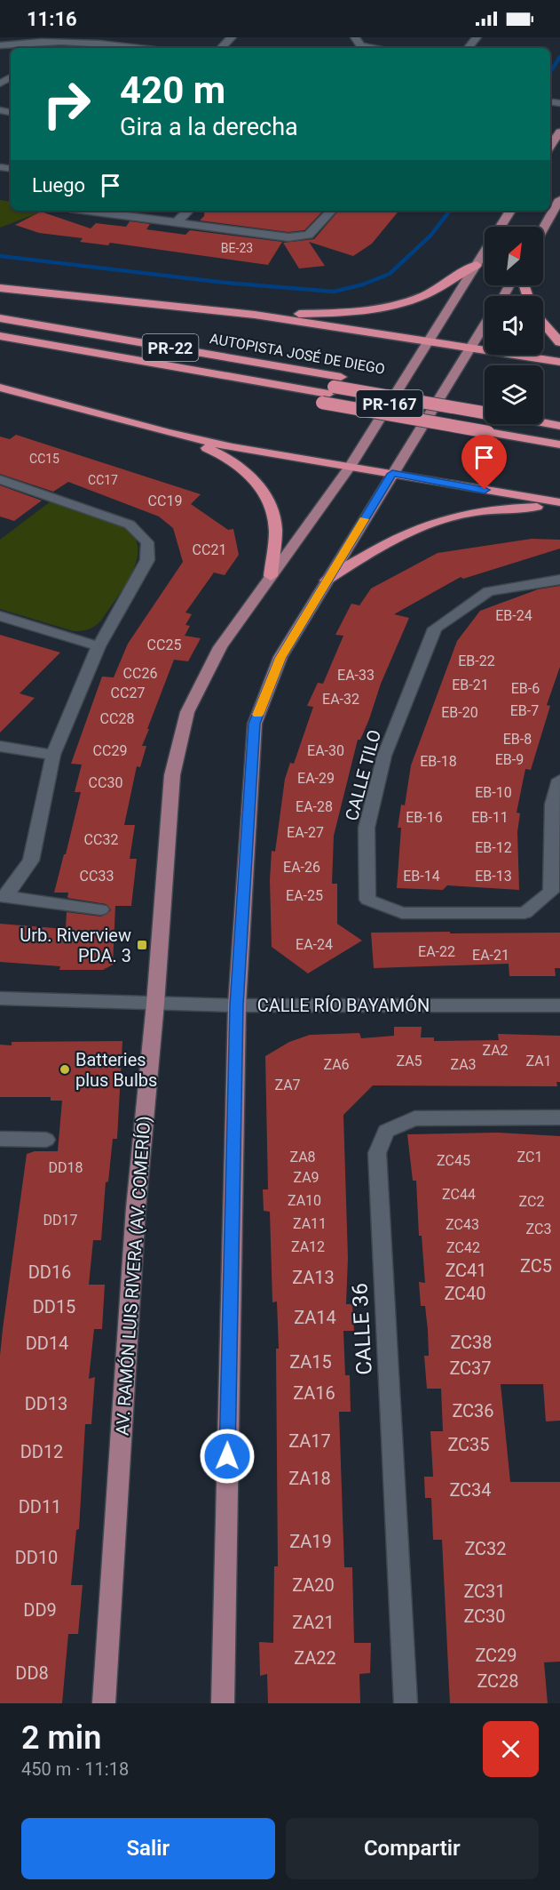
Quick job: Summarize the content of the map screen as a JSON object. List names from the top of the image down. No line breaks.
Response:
{"streets":{"highway":["PR-22","AUTOPISTA JOSÉ DE DIEGO"],"main road":["PR-167","AV. RAMÓN LUIS RIVERA (AV. COMERÍO)"],"street":["CALLE TILO","CALLE RÍO BAYAMÓN","CALLE 36"]},"crossings":[["PR-167","CALLE RÍO BAYAMÓN"],["CALLE RÍO BAYAMÓN","AV. RAMÓN LUIS RIVERA (AV. COMERÍO)"]],"places":{"transit":["Urb. Riverview PDA. 3"],"other":["Batteries plus Bulbs"]},"house_numbers":["BE-23","CC15","CC17","CC19","CC21","EB-24","CC25","EB-22","CC26","EA-33","EB-21","EB-6","CC27","EA-32","EB-7","EB-20","CC28","EB-8","CC29","EA-30","EB-9","EB-18","EA-29","CC30","EB-10","EA-28","EB-16","EB-11","EA-27","CC32","EB-12","EA-26","CC33","EB-14","EB-13","EA-25","EA-24","EA-22","EA-21","ZA2","ZA5","ZA1","ZA6","ZA3","ZA7","ZA8","ZC1","ZC45","DD18","ZA9","ZC44","ZA10","ZC2","DD17","ZA11","ZC43","ZC3","ZA12","ZC42","ZC5","ZC41","DD16","ZA13","ZC40","DD15","ZA14","ZC38","DD14","ZA15","ZC37","ZA16","DD13","ZC36","ZA17","ZC35","DD12","ZA18","ZC34","DD11","ZA19","ZC32","DD10","ZA20","ZC31","DD9","ZC30","ZA21","ZC29","ZA22","DD8","ZC28"],"north":"top right","page":{"status":"11:16","turn":["420 m","Gira a la derecha"],"then":"Luego","heading":["2 min","450 m · 11:18"],"buttons":["Salir","Compartir"]}}
